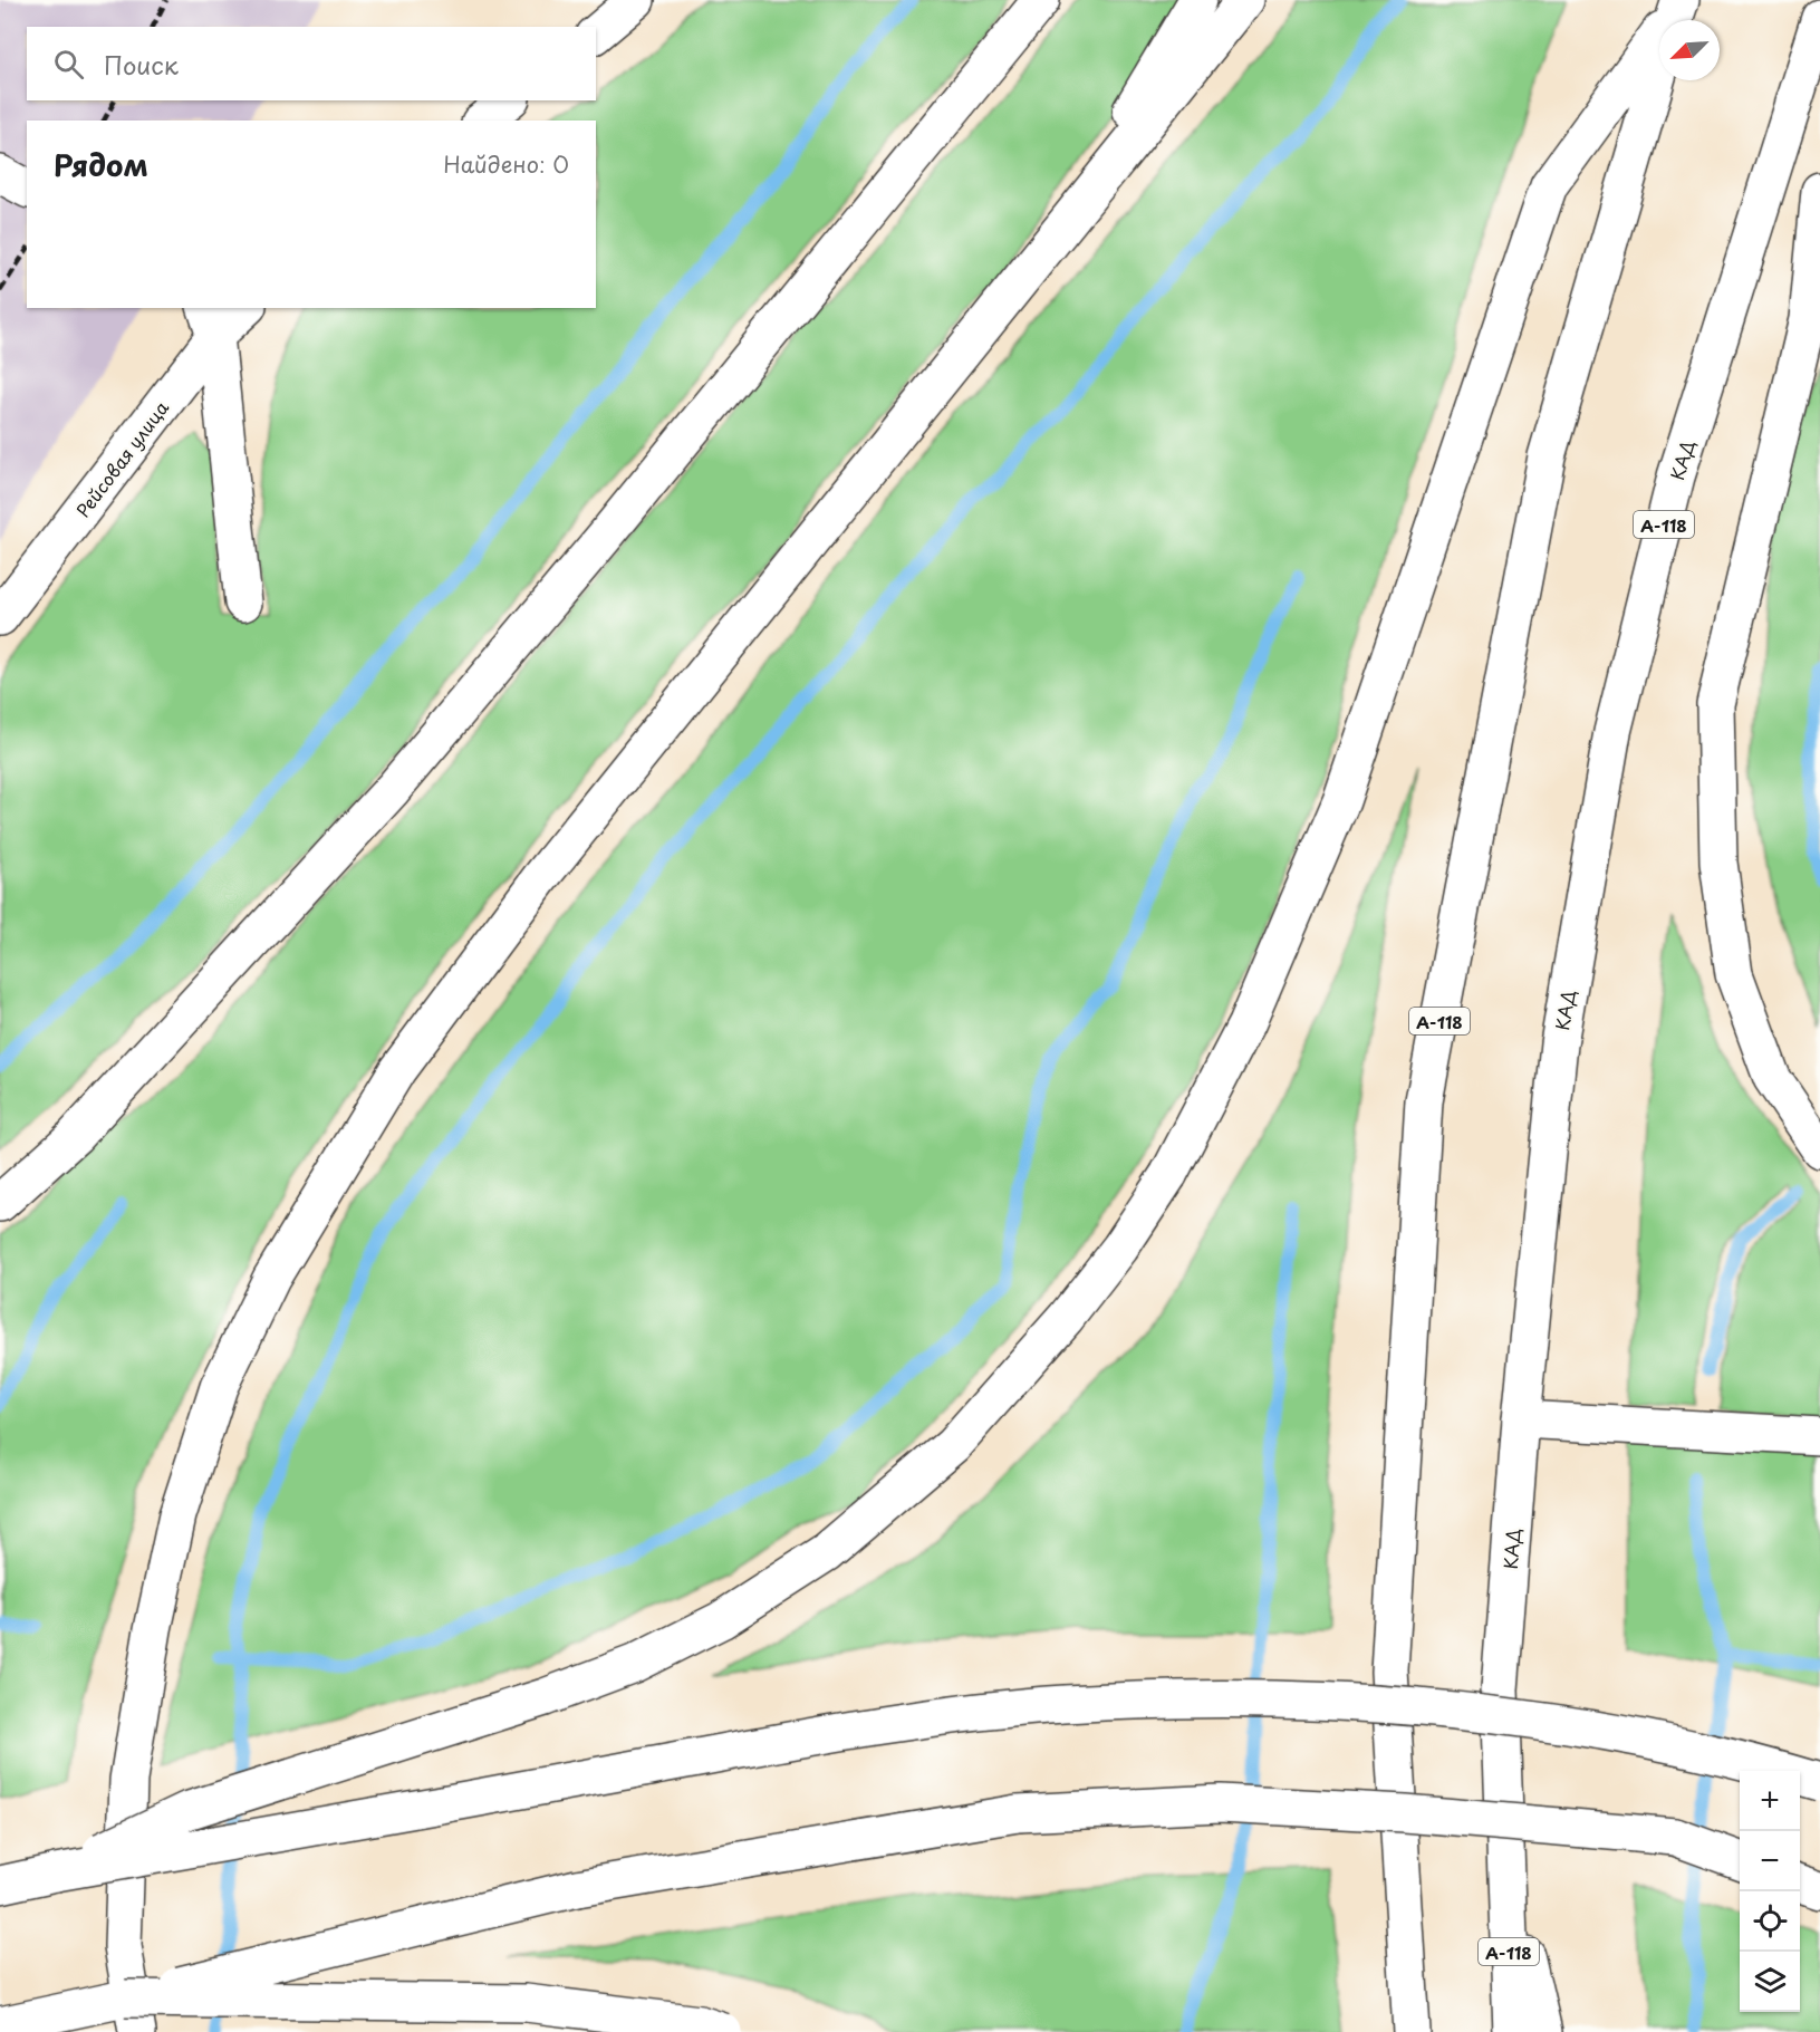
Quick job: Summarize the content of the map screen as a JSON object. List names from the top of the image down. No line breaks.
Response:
{"streets":{"main road":["Рейсовая улица","КАД","А-118"]},"north":"bottom left","page":{"search":"Поиск","heading":["Рядом","Найдено: 0"],"map_buttons":["+","−"]}}
